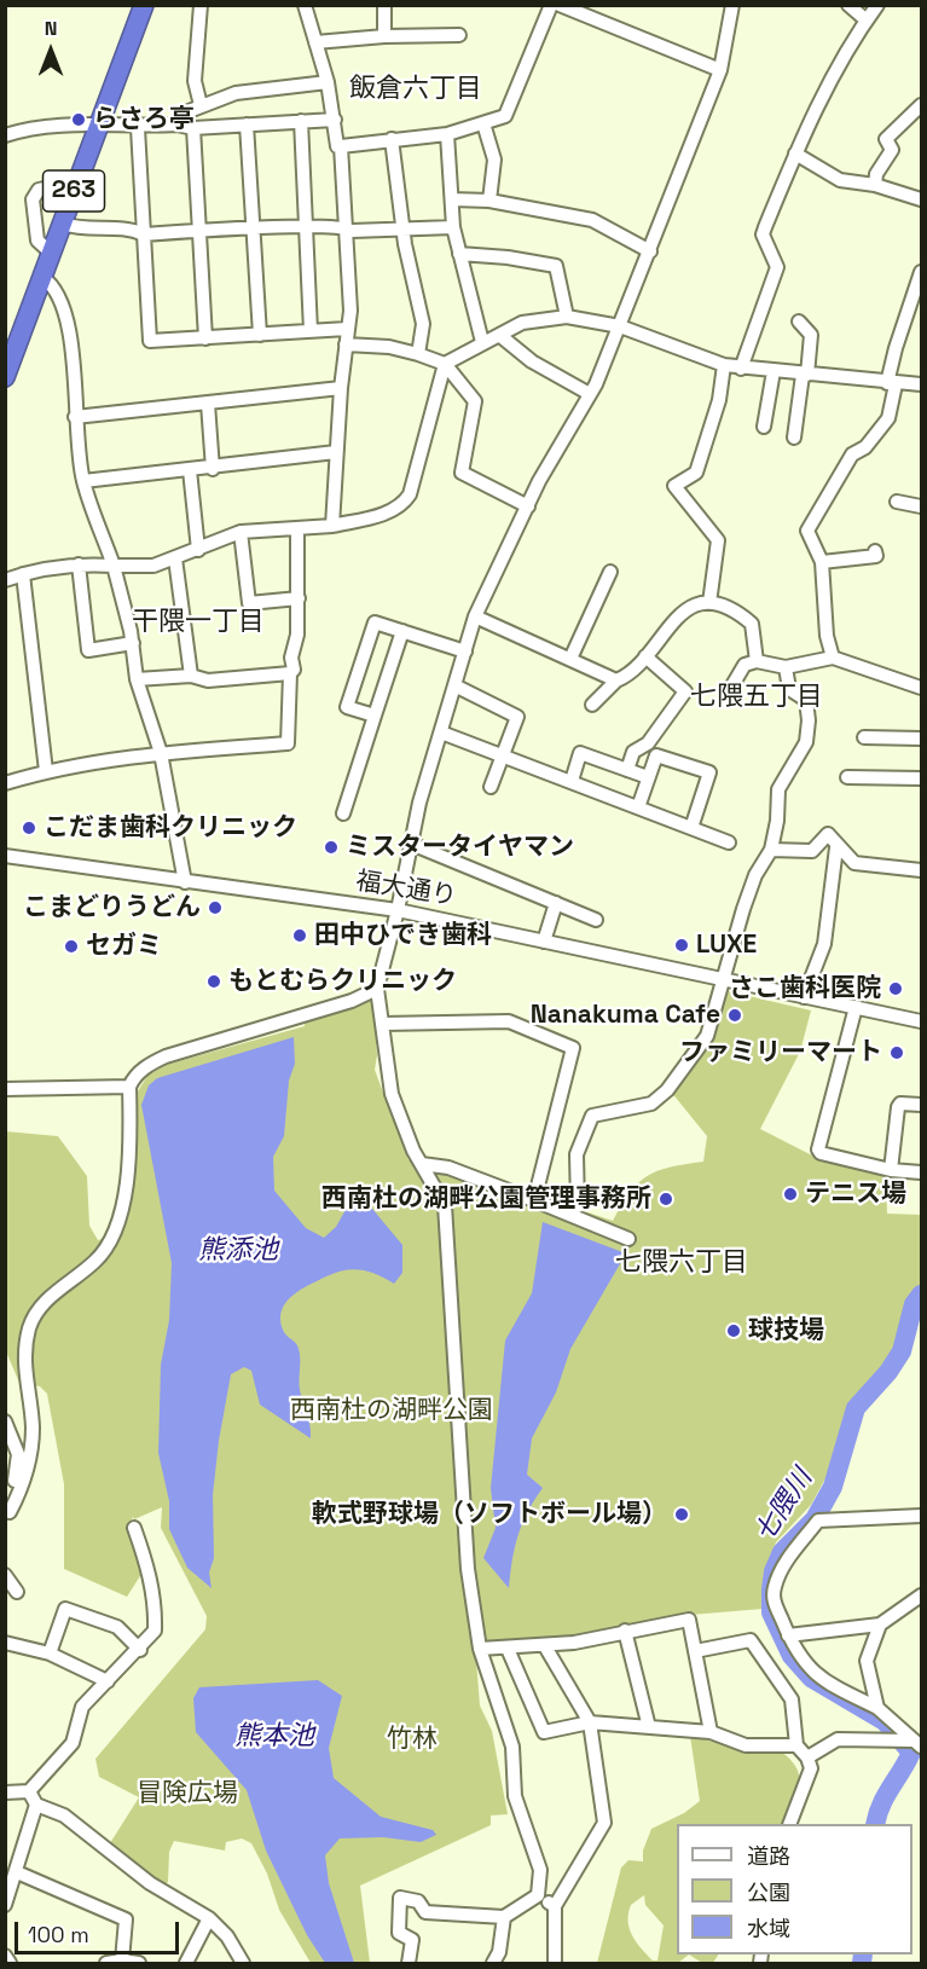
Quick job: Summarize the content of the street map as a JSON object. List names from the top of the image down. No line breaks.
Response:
{"streets":{"highway":["263"],"street":["福大通り"]},"districts":["飯倉六丁目","干隈一丁目","七隈五丁目","七隈六丁目"],"water":["熊添池","七隈川","熊本池"],"parks":["西南杜の湖畔公園","竹林","冒険広場"],"places":["らさろ亭","こだま歯科クリニック","ミスタータイヤマン","こまどりうどん","田中ひでき歯科","LUXE","セガミ","もとむらクリニック","さこ歯科医院","Nanakuma Cafe","ファミリーマート","テニス場","西南杜の湖畔公園管理事務所","球技場","軟式野球場（ソフトボール場）"],"legend":["道路","公園","水域"],"scale_bar":"100 m","north":"top"}
